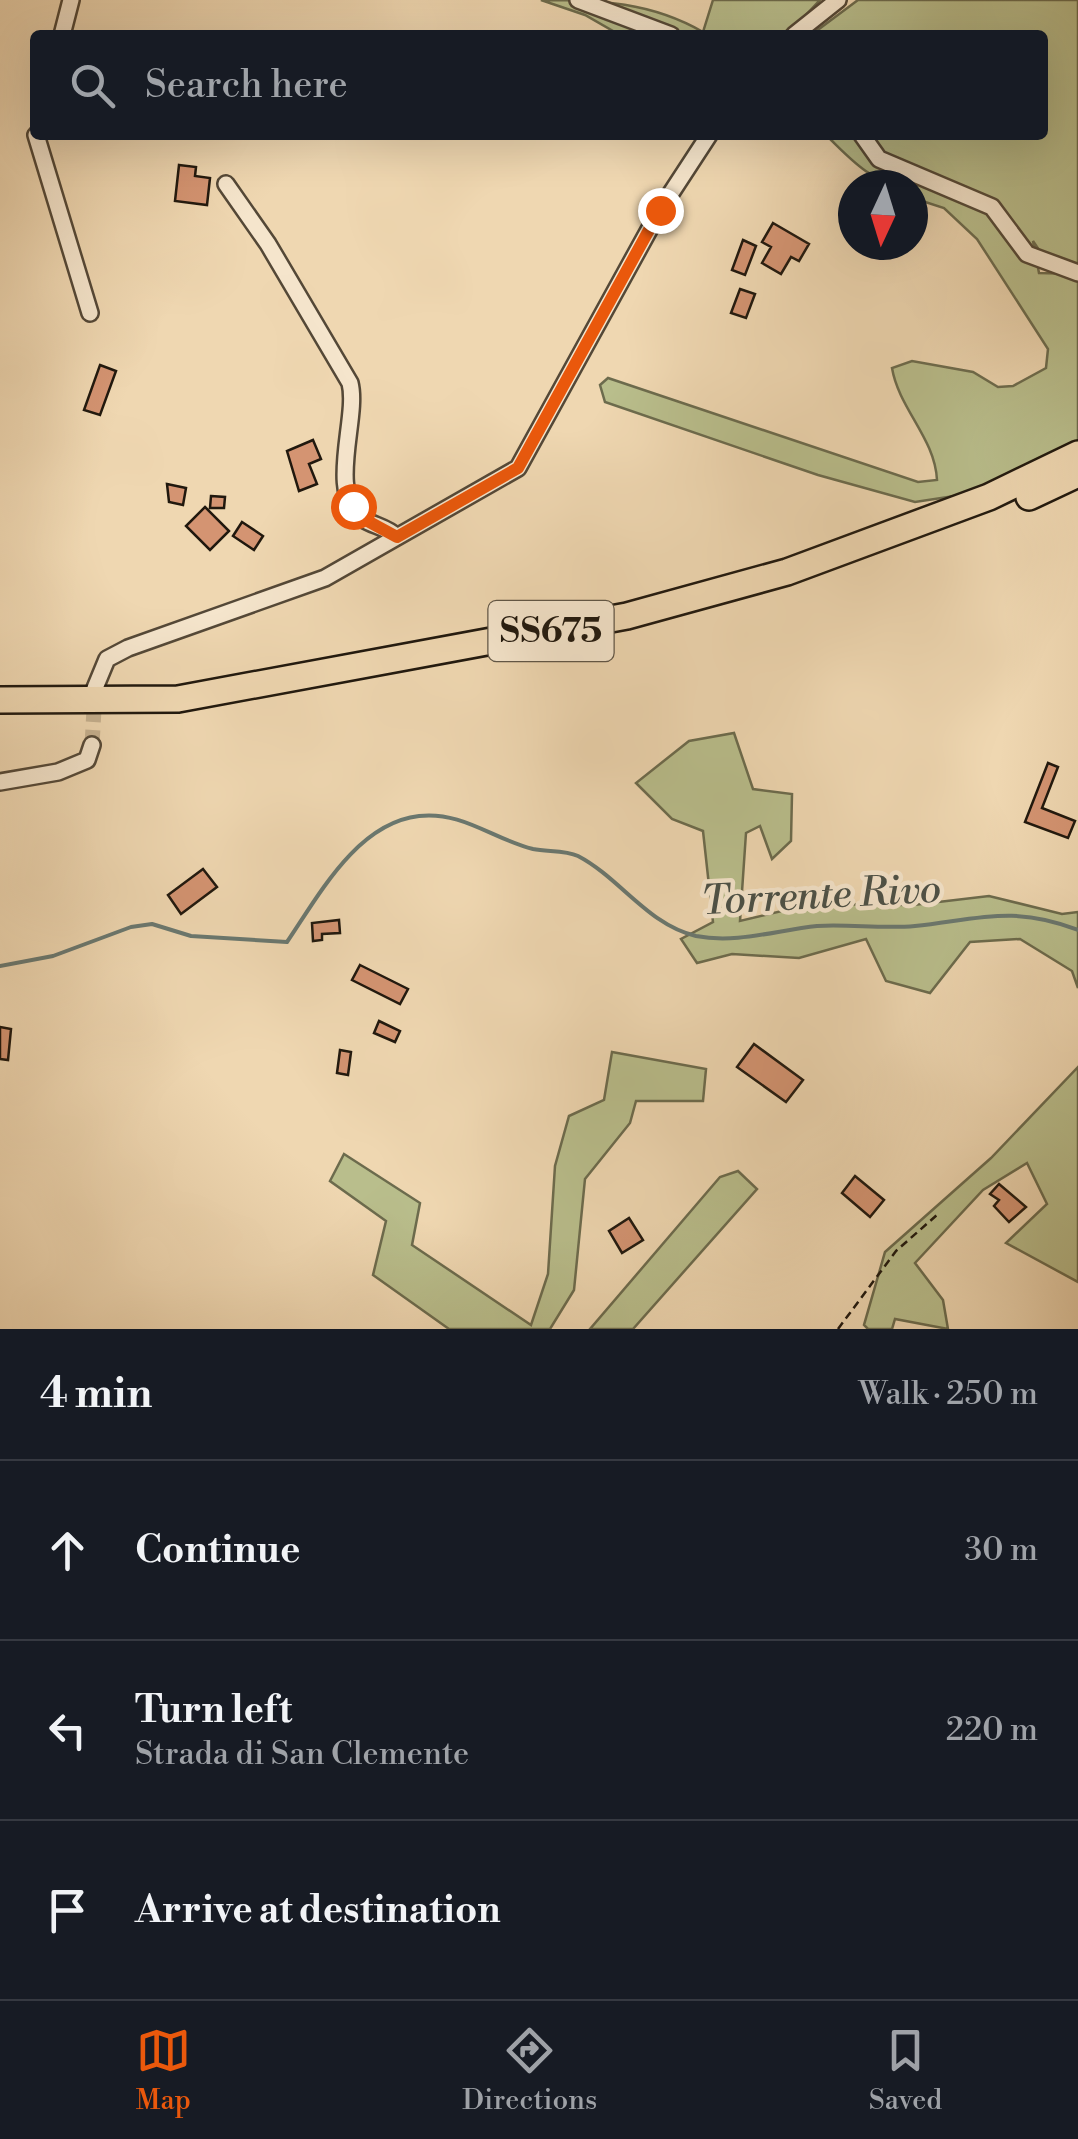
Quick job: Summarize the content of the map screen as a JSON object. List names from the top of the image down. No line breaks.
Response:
{"streets":{"highway":["SS675"]},"water":["Torrente Rivo"],"north":"bottom","page":{"search":"Search here","heading":["4 min","Walk · 250 m"],"list":[["Continue","30 m"],["Turn left","Strada di San Clemente","220 m"],"Arrive at destination"],"nav":["Map","Directions","Saved"]}}
